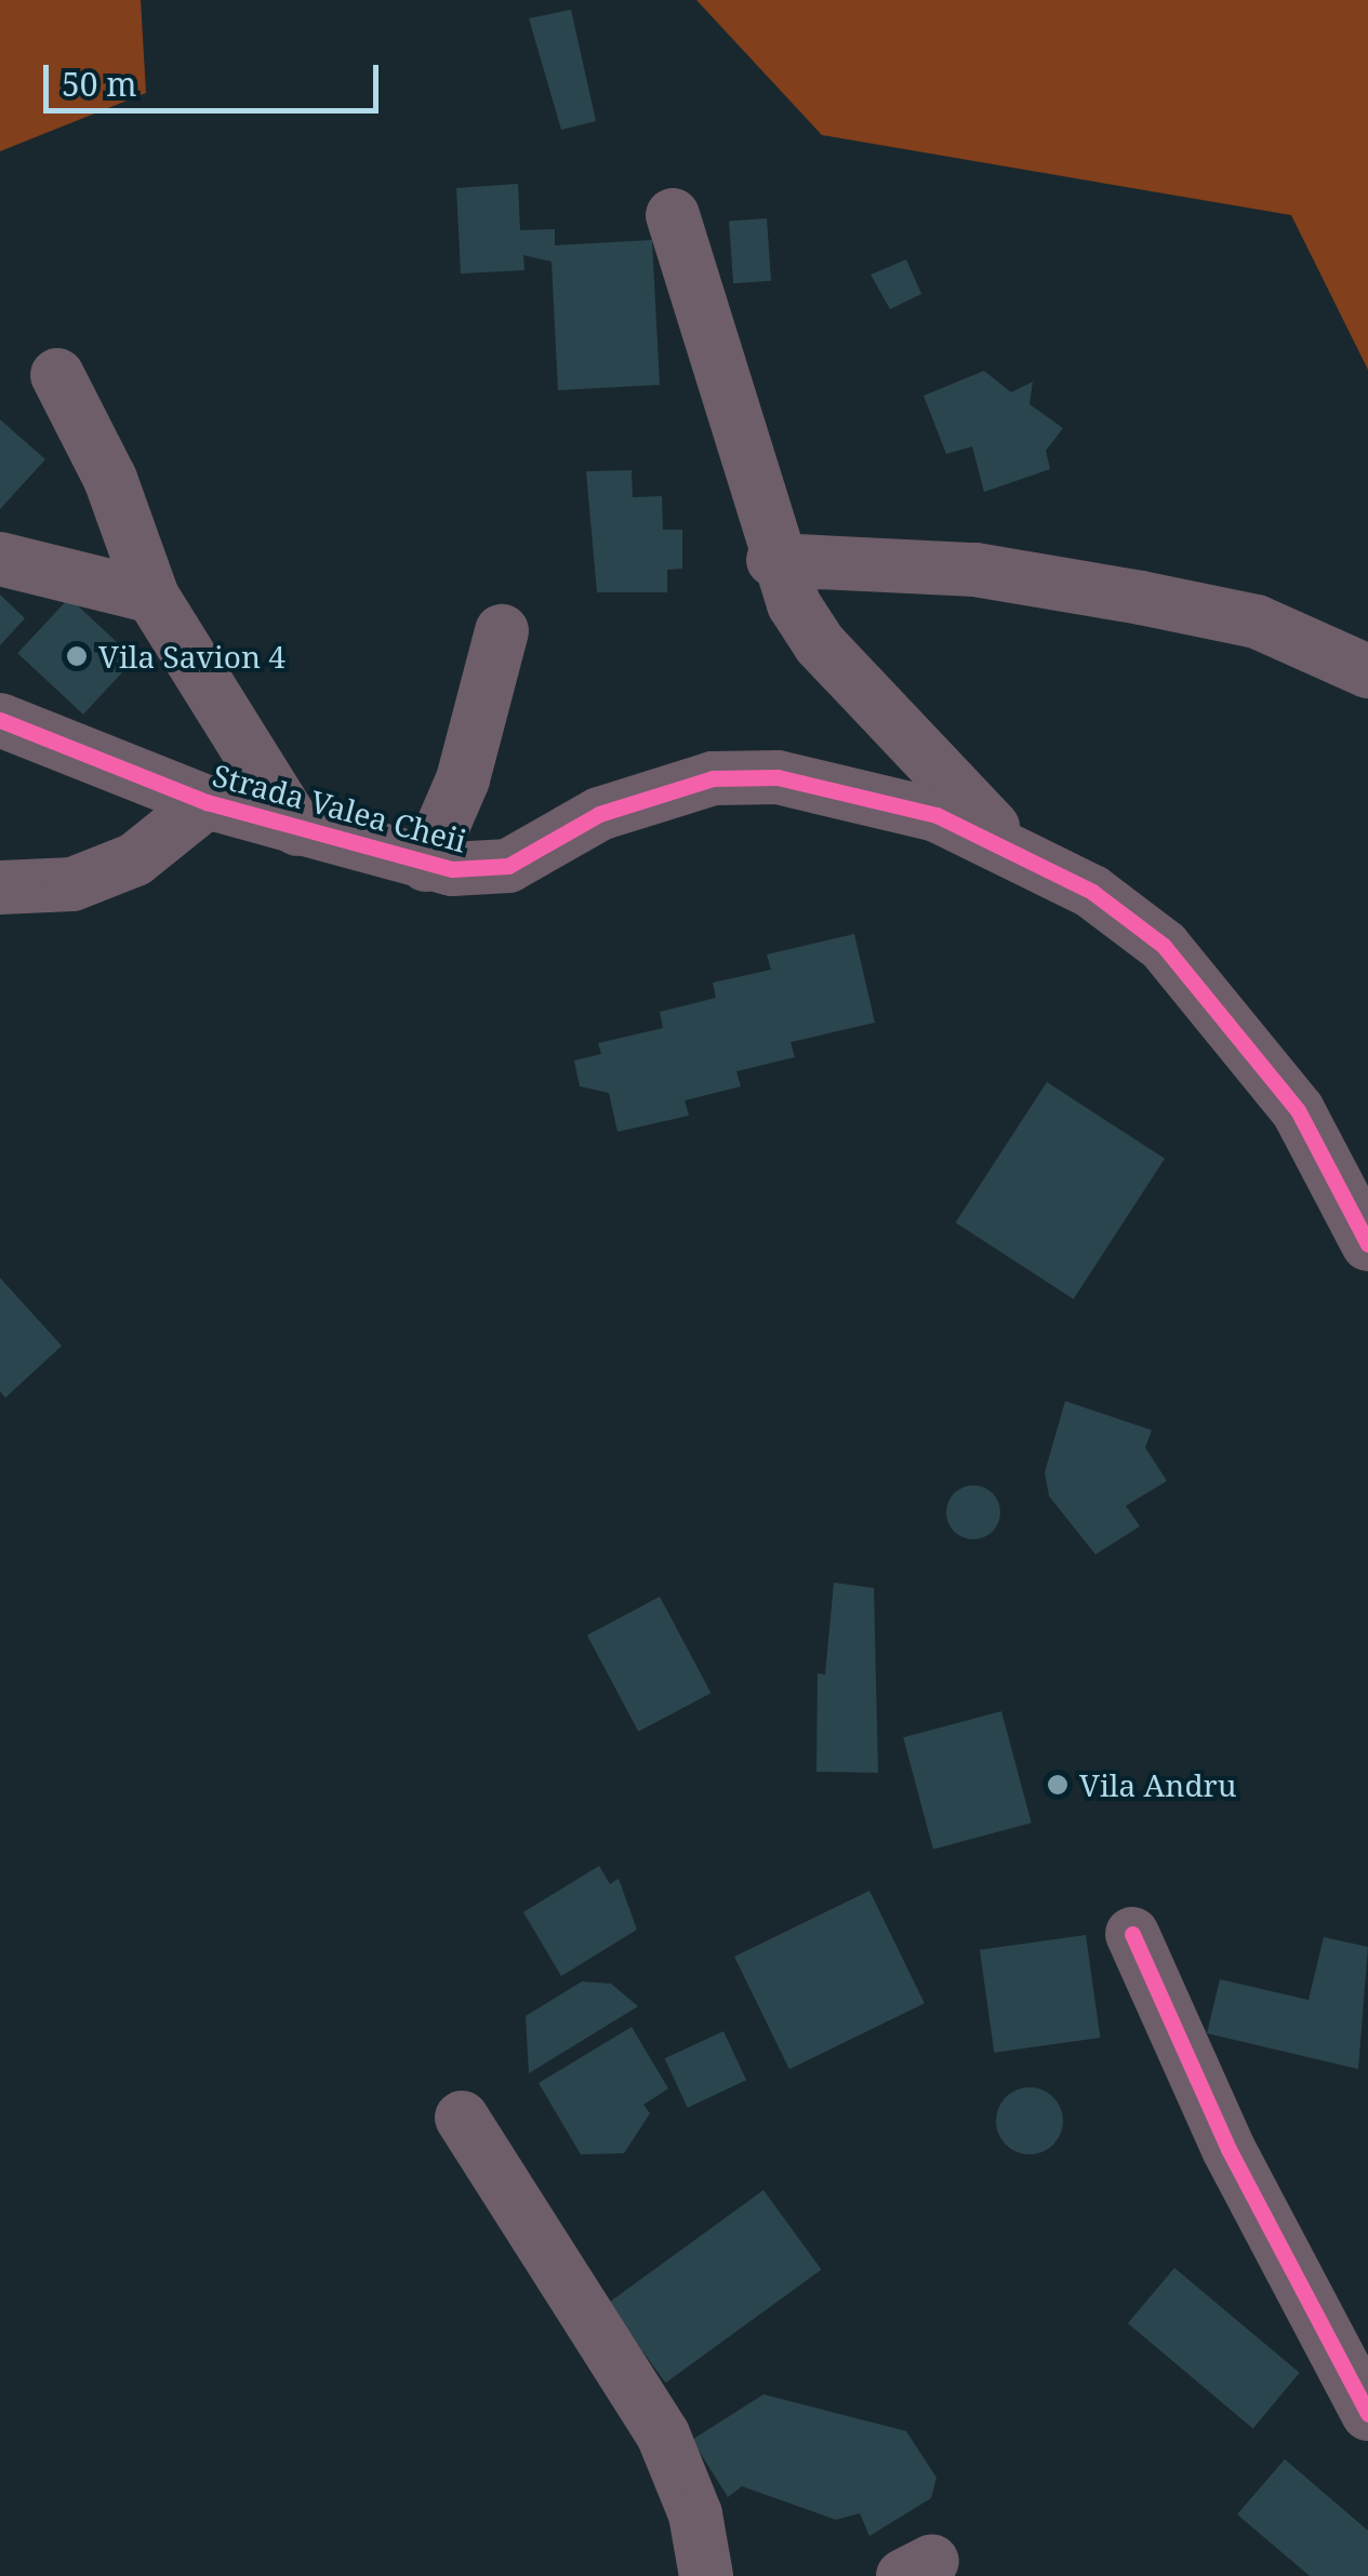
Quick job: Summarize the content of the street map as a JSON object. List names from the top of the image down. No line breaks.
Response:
{"streets":{"street":["Strada Valea Cheii"]},"places":["Vila Savion 4","Vila Andru"],"scale_bar":"50 m"}
